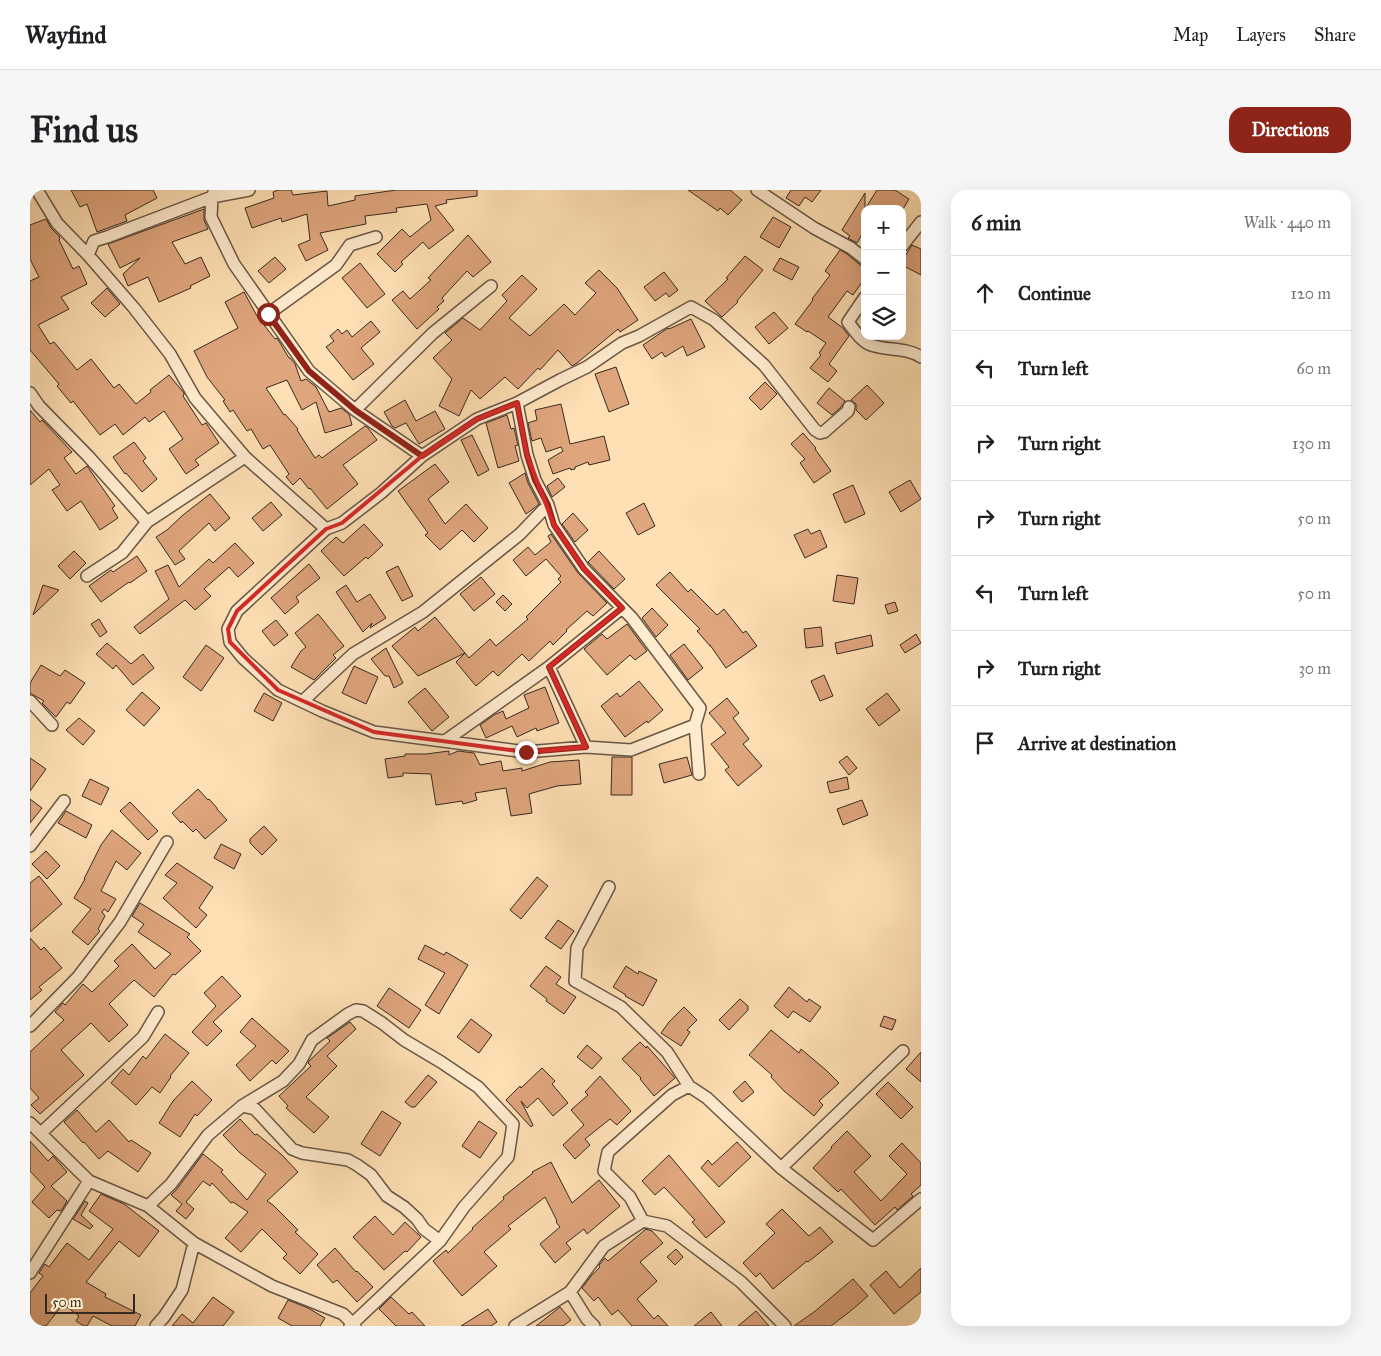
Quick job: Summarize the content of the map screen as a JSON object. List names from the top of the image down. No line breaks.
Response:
{"scale_bar":"50 m","page":{"header":"Wayfind","nav":["Map","Layers","Share"],"buttons":"Directions","title":"Find us","heading":["6 min","Walk · 440 m"],"map_buttons":["+","−"],"list":[["Continue","120 m"],["Turn left","60 m"],["Turn right","130 m"],["Turn right","50 m"],["Turn left","50 m"],["Turn right","30 m"],"Arrive at destination"],"scale":"50 m"}}
